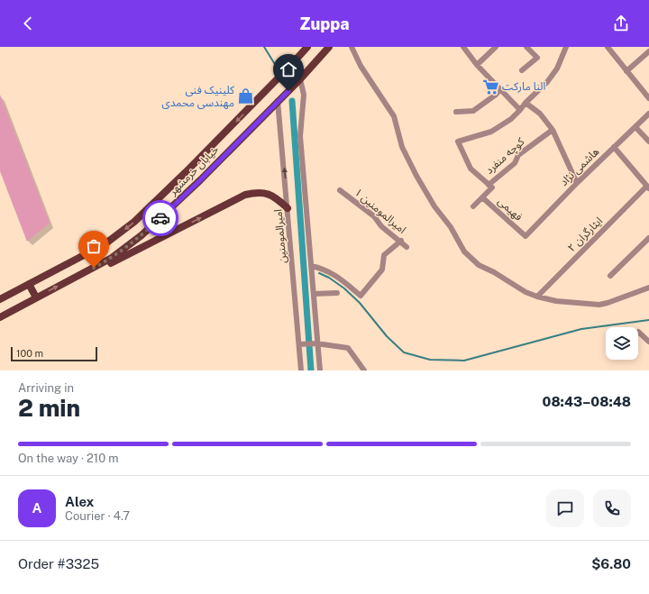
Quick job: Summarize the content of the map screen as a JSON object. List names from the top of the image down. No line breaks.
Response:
{"streets":{"main road":["خیابان خرمشهر"],"street":["کوچه منفرد","هاشمی نژاد","فهیمی","امیرالمومنین ۱","ایثارگران ۲","امیرالمومنین"]},"crossings":[["کوچه منفرد","فهیمی"],["هاشمی نژاد","فهیمی"],["خیابان خرمشهر","امیرالمومنین"]],"places":{"supermarket":["النا مارکت"],"shop":["کلینیک فنی مهندسی محمدی"]},"scale_bar":"100 m","page":{"header":"Zuppa","scale":"100 m","heading":["2 min","Arriving in","08:43–08:48"],"panel":["Alex","Courier · 4.7","Order #3325","$6.80"],"bar":"On the way · 210 m","round":"A"}}
